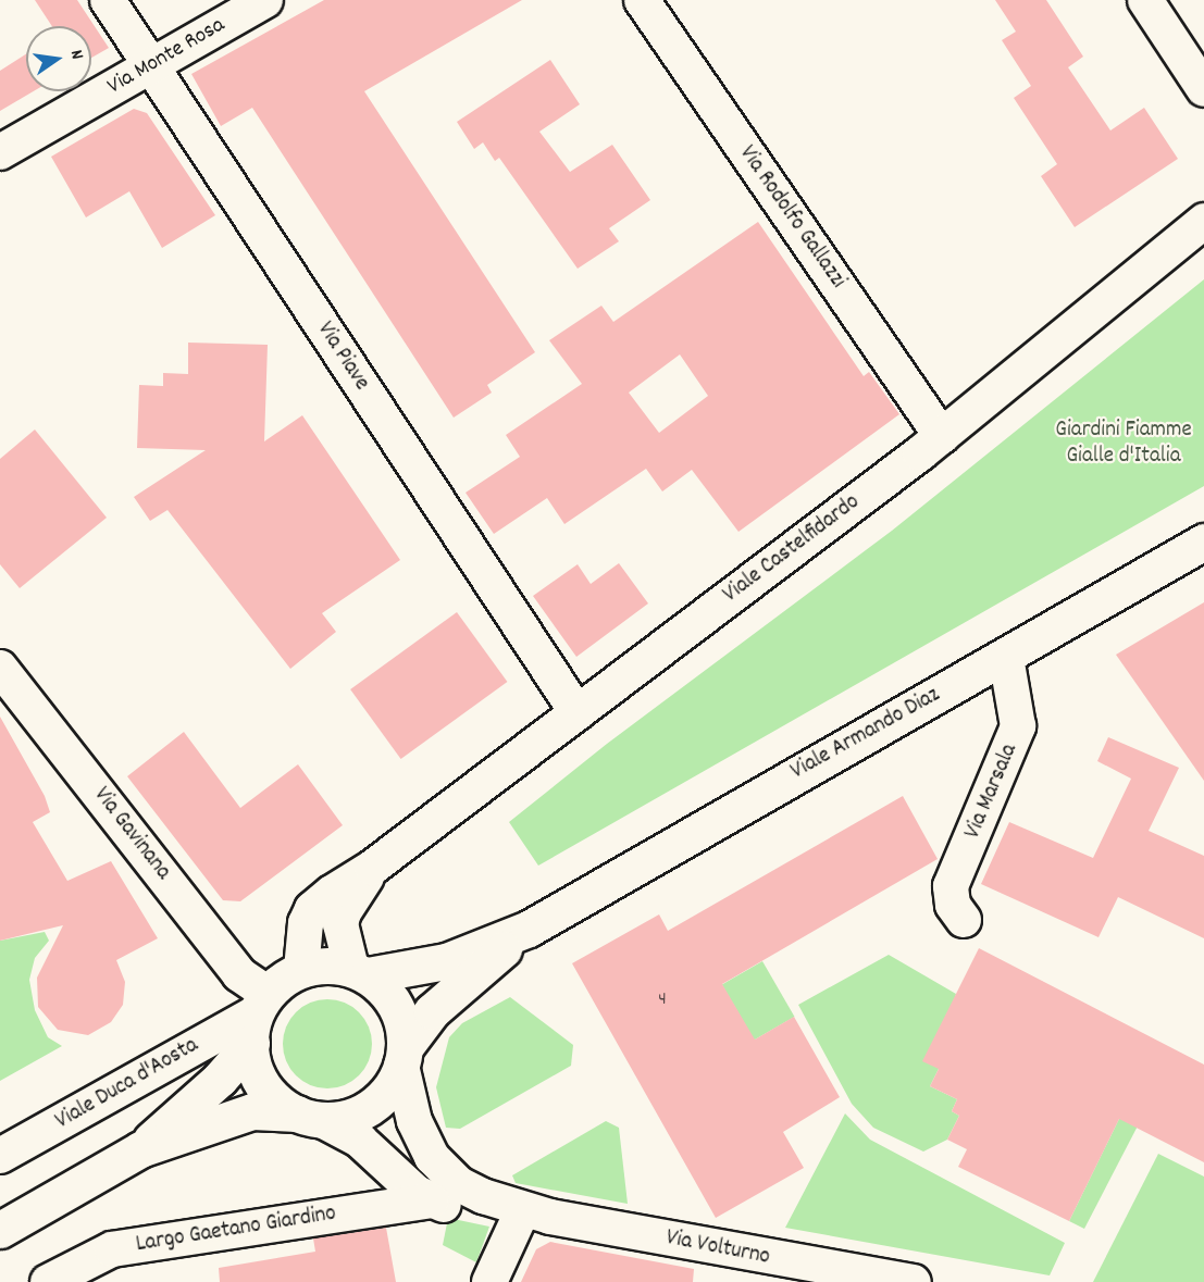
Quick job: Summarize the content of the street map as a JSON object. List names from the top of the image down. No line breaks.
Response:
{"streets":{"main road":["Viale Armando Diaz","Viale Duca d'Aosta"],"street":["Via Monte Rosa","Via Rodolfo Gallazzi","Via Piave","Viale Castelfidardo","Via Marsala","Via Gavinana","Largo Gaetano Giardino","Via Volturno"]},"crossings":[["Via Monte Rosa","Via Piave"],["Via Rodolfo Gallazzi","Viale Castelfidardo"],["Via Piave","Viale Castelfidardo"],["Viale Castelfidardo","Viale Armando Diaz"],["Viale Castelfidardo","Via Gavinana"],["Viale Castelfidardo","Viale Duca d'Aosta"],["Viale Castelfidardo","Largo Gaetano Giardino"],["Viale Armando Diaz","Via Marsala"],["Viale Armando Diaz","Via Gavinana"],["Viale Armando Diaz","Viale Duca d'Aosta"],["Viale Armando Diaz","Largo Gaetano Giardino"],["Via Gavinana","Viale Duca d'Aosta"],["Via Gavinana","Largo Gaetano Giardino"],["Viale Duca d'Aosta","Largo Gaetano Giardino"],["Largo Gaetano Giardino","Via Volturno"]],"parks":["Giardini Fiamme Gialle d'Italia"],"house_numbers":["4"],"north":"right"}
